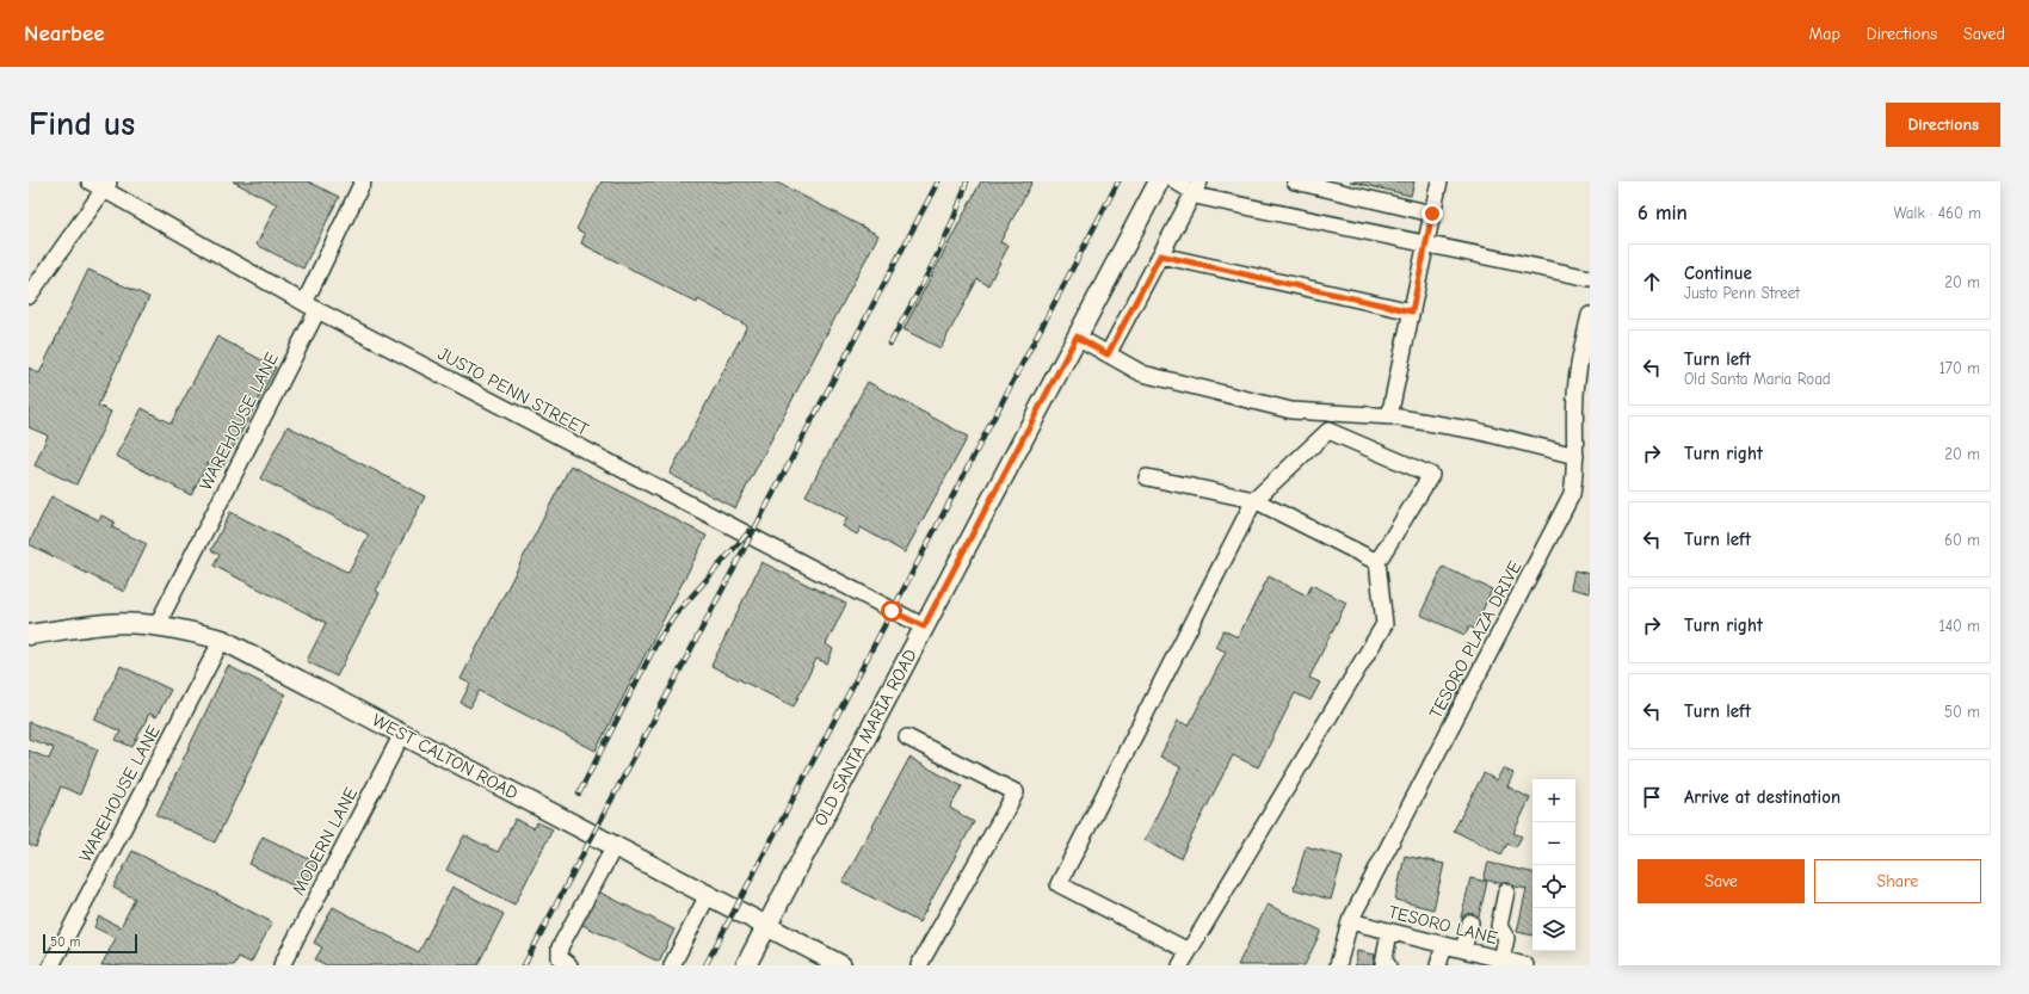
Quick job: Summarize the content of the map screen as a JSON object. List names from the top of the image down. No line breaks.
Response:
{"streets":{"main road":["OLD SANTA MARIA ROAD","WEST CALTON ROAD"],"street":["JUSTO PENN STREET","WAREHOUSE LANE","TESORO PLAZA DRIVE","MODERN LANE","TESORO LANE"]},"crossings":[["JUSTO PENN STREET","WAREHOUSE LANE"],["JUSTO PENN STREET","OLD SANTA MARIA ROAD"],["WAREHOUSE LANE","WEST CALTON ROAD"],["TESORO PLAZA DRIVE","TESORO LANE"],["OLD SANTA MARIA ROAD","WEST CALTON ROAD"],["WEST CALTON ROAD","MODERN LANE"]],"scale_bar":"50 m","page":{"header":"Nearbee","nav":["Map","Directions","Saved"],"buttons":["Directions",["Save","Share"]],"title":"Find us","heading":["6 min","Walk · 460 m"],"list":[["Continue","Justo Penn Street","20 m"],["Turn left","Old Santa Maria Road","170 m"],["Turn right","20 m"],["Turn left","60 m"],["Turn right","140 m"],["Turn left","50 m"],"Arrive at destination"],"map_buttons":["+","−"],"scale":"50 m"}}
